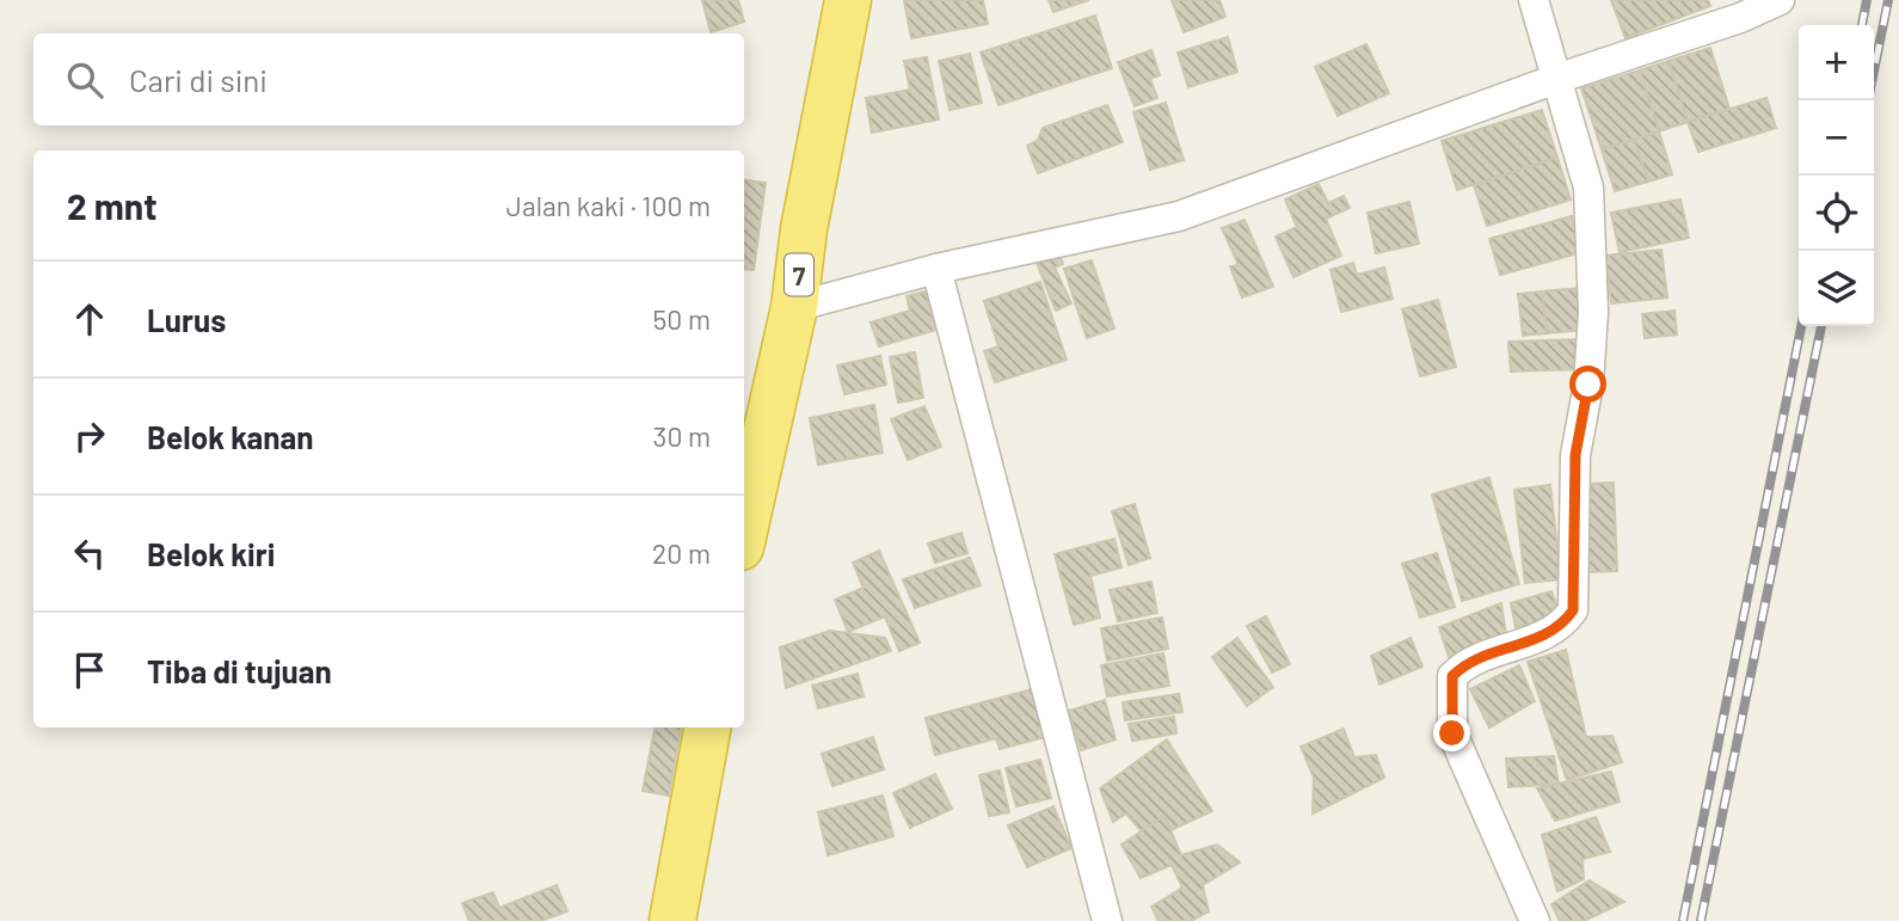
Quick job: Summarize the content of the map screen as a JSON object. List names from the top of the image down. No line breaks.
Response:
{"streets":{"highway":["7"]},"page":{"map_buttons":["+","−"],"search":"Cari di sini","heading":["2 mnt","Jalan kaki · 100 m"],"list":[["Lurus","50 m"],["Belok kanan","30 m"],["Belok kiri","20 m"],"Tiba di tujuan"]}}
